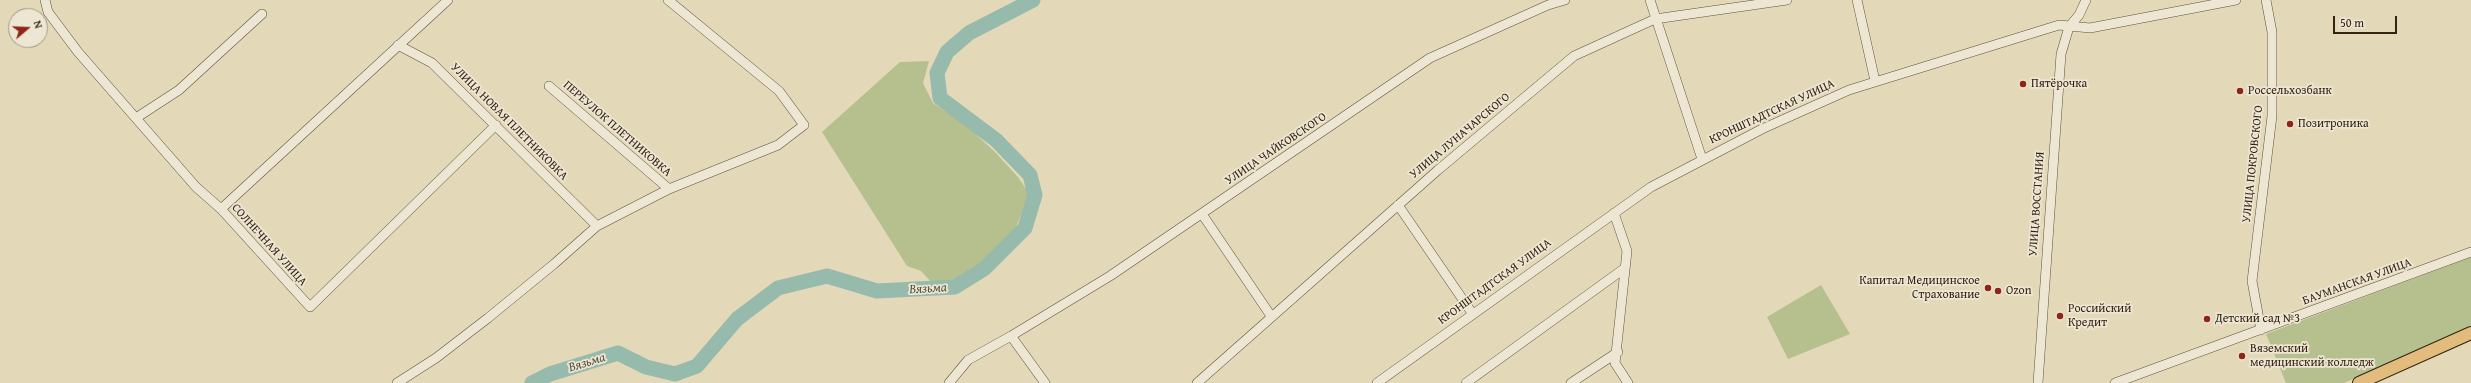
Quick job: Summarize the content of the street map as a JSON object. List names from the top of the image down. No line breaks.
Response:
{"streets":{"street":["КРОНШТАДТСКАЯ УЛИЦА","УЛИЦА НОВАЯ ПЛЕТНИКОВКА","ПЕРЕУЛОК ПЛЕТНИКОВКА","УЛИЦА ЛУНАЧАРСКОГО","УЛИЦА ЧАЙКОВСКОГО","УЛИЦА ПОКРОВСКОГО","УЛИЦА ВОССТАНИЯ","СОЛНЕЧНАЯ УЛИЦА","БАУМАНСКАЯ УЛИЦА"]},"crossings":[["КРОНШТАДТСКАЯ УЛИЦА","УЛИЦА ВОССТАНИЯ"],["УЛИЦА НОВАЯ ПЛЕТНИКОВКА","СОЛНЕЧНАЯ УЛИЦА"],["УЛИЦА ПОКРОВСКОГО","БАУМАНСКАЯ УЛИЦА"]],"water":["Вязьма"],"places":["Пятёрочка","Россельхозбанк","Позитроника","Капитал Медицинское Страхование","Ozon","Российский Кредит","Детский сад №3","Вяземский медицинский колледж"],"scale_bar":"50 m","north":"right"}
